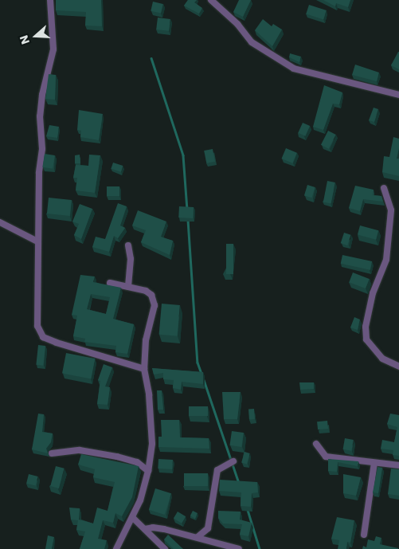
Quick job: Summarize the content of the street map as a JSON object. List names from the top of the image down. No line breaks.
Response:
{"north":"left"}
